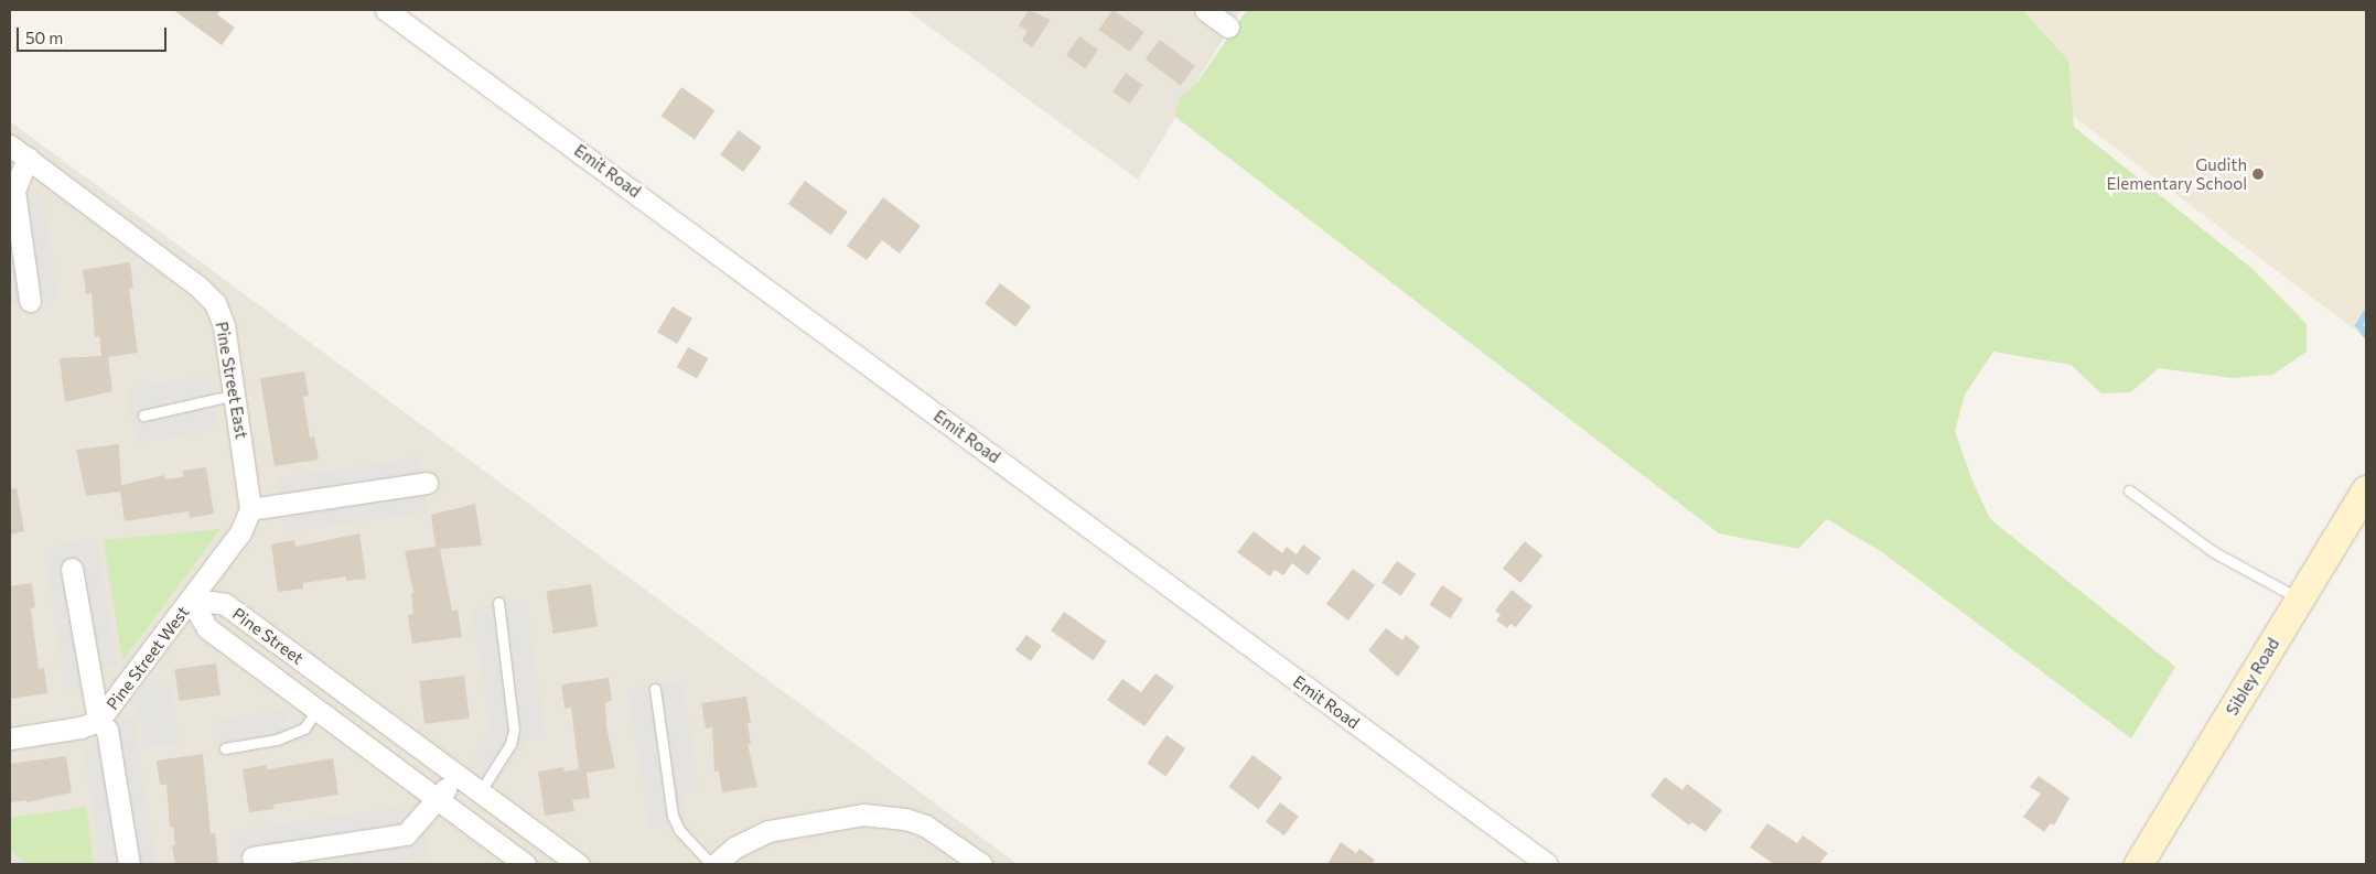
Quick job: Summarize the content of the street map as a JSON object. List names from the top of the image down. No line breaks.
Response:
{"streets":{"main road":["Sibley Road"],"street":["Emit Road","Pine Street East","Pine Street","Pine Street West"]},"crossings":[["Pine Street","Pine Street West"]],"places":["Gudith Elementary School"],"scale_bar":"50 m"}
